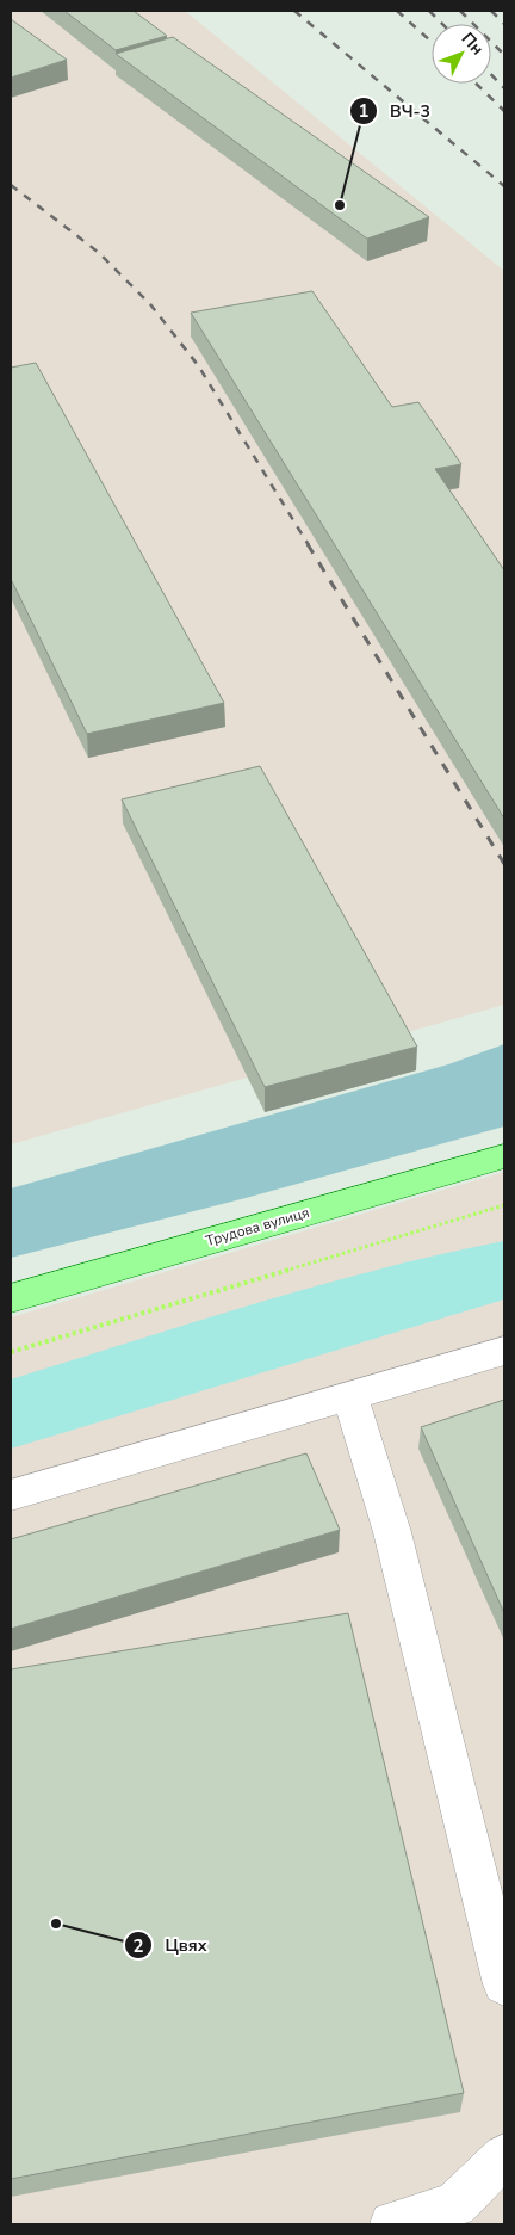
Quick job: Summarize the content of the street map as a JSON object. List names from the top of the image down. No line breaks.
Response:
{"streets":{"main road":["Трудова вулиця"]},"places":["ВЧ-3","Цвях"],"north":"top right"}
